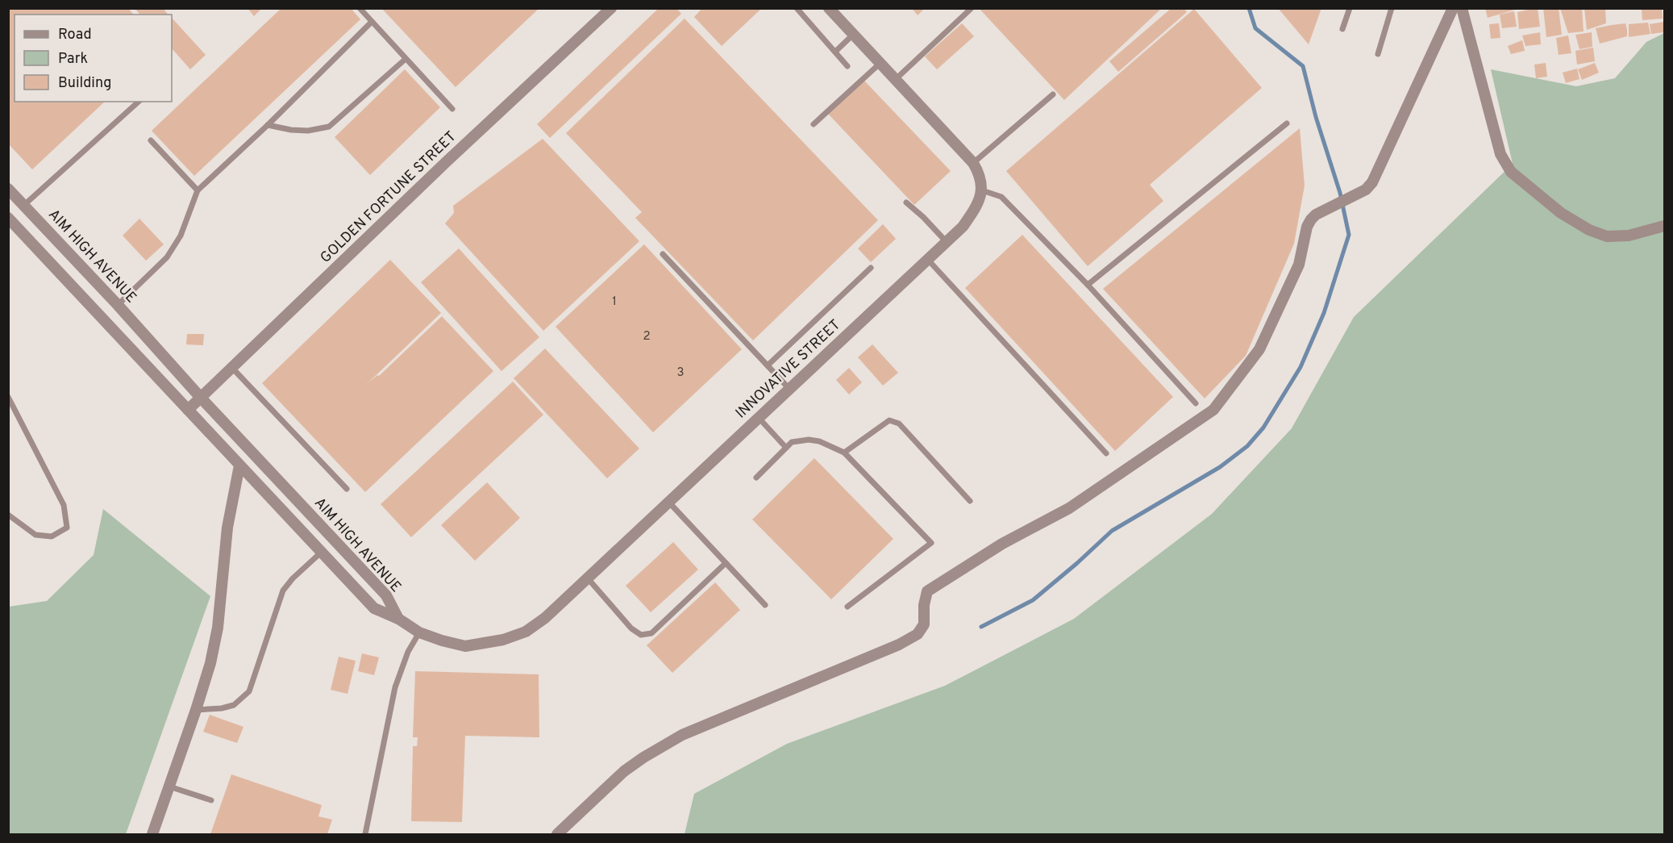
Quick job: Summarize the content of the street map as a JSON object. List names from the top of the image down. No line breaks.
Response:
{"streets":{"street":["GOLDEN FORTUNE STREET","AIM HIGH AVENUE","INNOVATIVE STREET"]},"crossings":[["GOLDEN FORTUNE STREET","AIM HIGH AVENUE"],["AIM HIGH AVENUE","INNOVATIVE STREET"]],"house_numbers":["1","2","3"],"legend":["Road","Park","Building"]}
